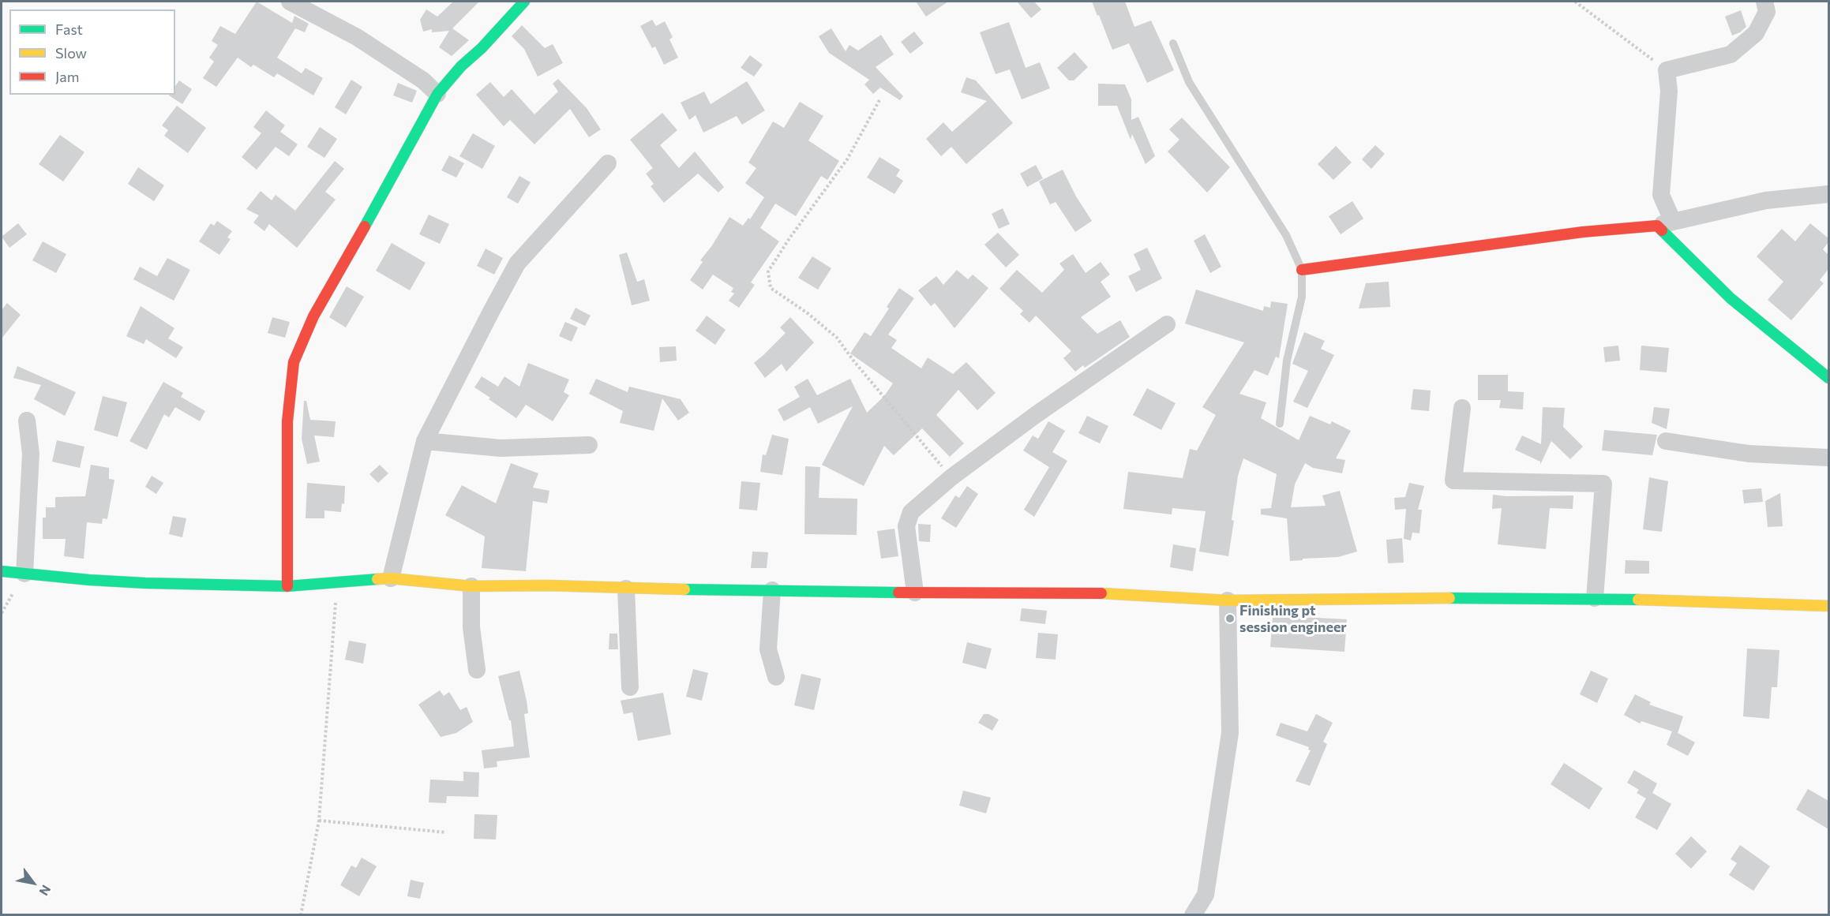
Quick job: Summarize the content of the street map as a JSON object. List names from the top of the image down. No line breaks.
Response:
{"places":["Finishing pt session engineer"],"legend":["Fast","Slow","Jam"],"north":"bottom right"}
